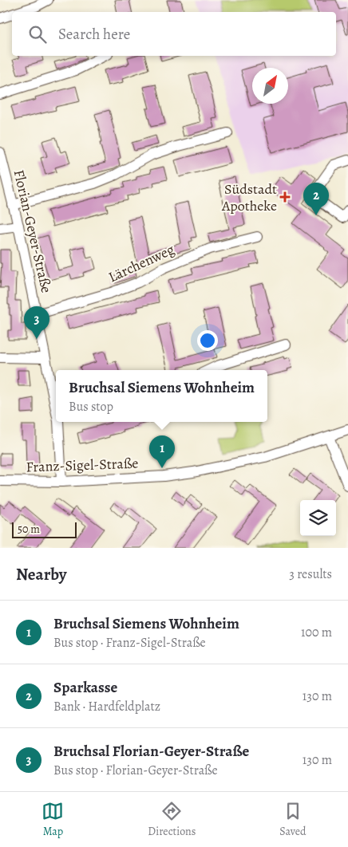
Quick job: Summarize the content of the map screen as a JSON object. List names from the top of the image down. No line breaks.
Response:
{"streets":{"street":["Florian-Geyer-Straße","Lärchenweg","Franz-Sigel-Straße"]},"crossings":[["Florian-Geyer-Straße","Lärchenweg"],["Florian-Geyer-Straße","Franz-Sigel-Straße"]],"places":{"health":["Südstadt Apotheke"]},"scale_bar":"50 m","north":"top right","page":{"search":"Search here","pins":["2","3","1"],"popup":["Bruchsal Siemens Wohnheim","Bus stop"],"scale":"50 m","heading":["Nearby","3 results"],"list":[{"mark":"1","name":"Bruchsal Siemens Wohnheim","note":"Bus stop · Franz-Sigel-Straße","value":"100 m"},{"mark":"2","name":"Sparkasse","note":"Bank · Hardfeldplatz","value":"130 m"},{"mark":"3","name":"Bruchsal Florian-Geyer-Straße","note":"Bus stop · Florian-Geyer-Straße","value":"130 m"}],"nav":["Map","Directions","Saved"]}}
